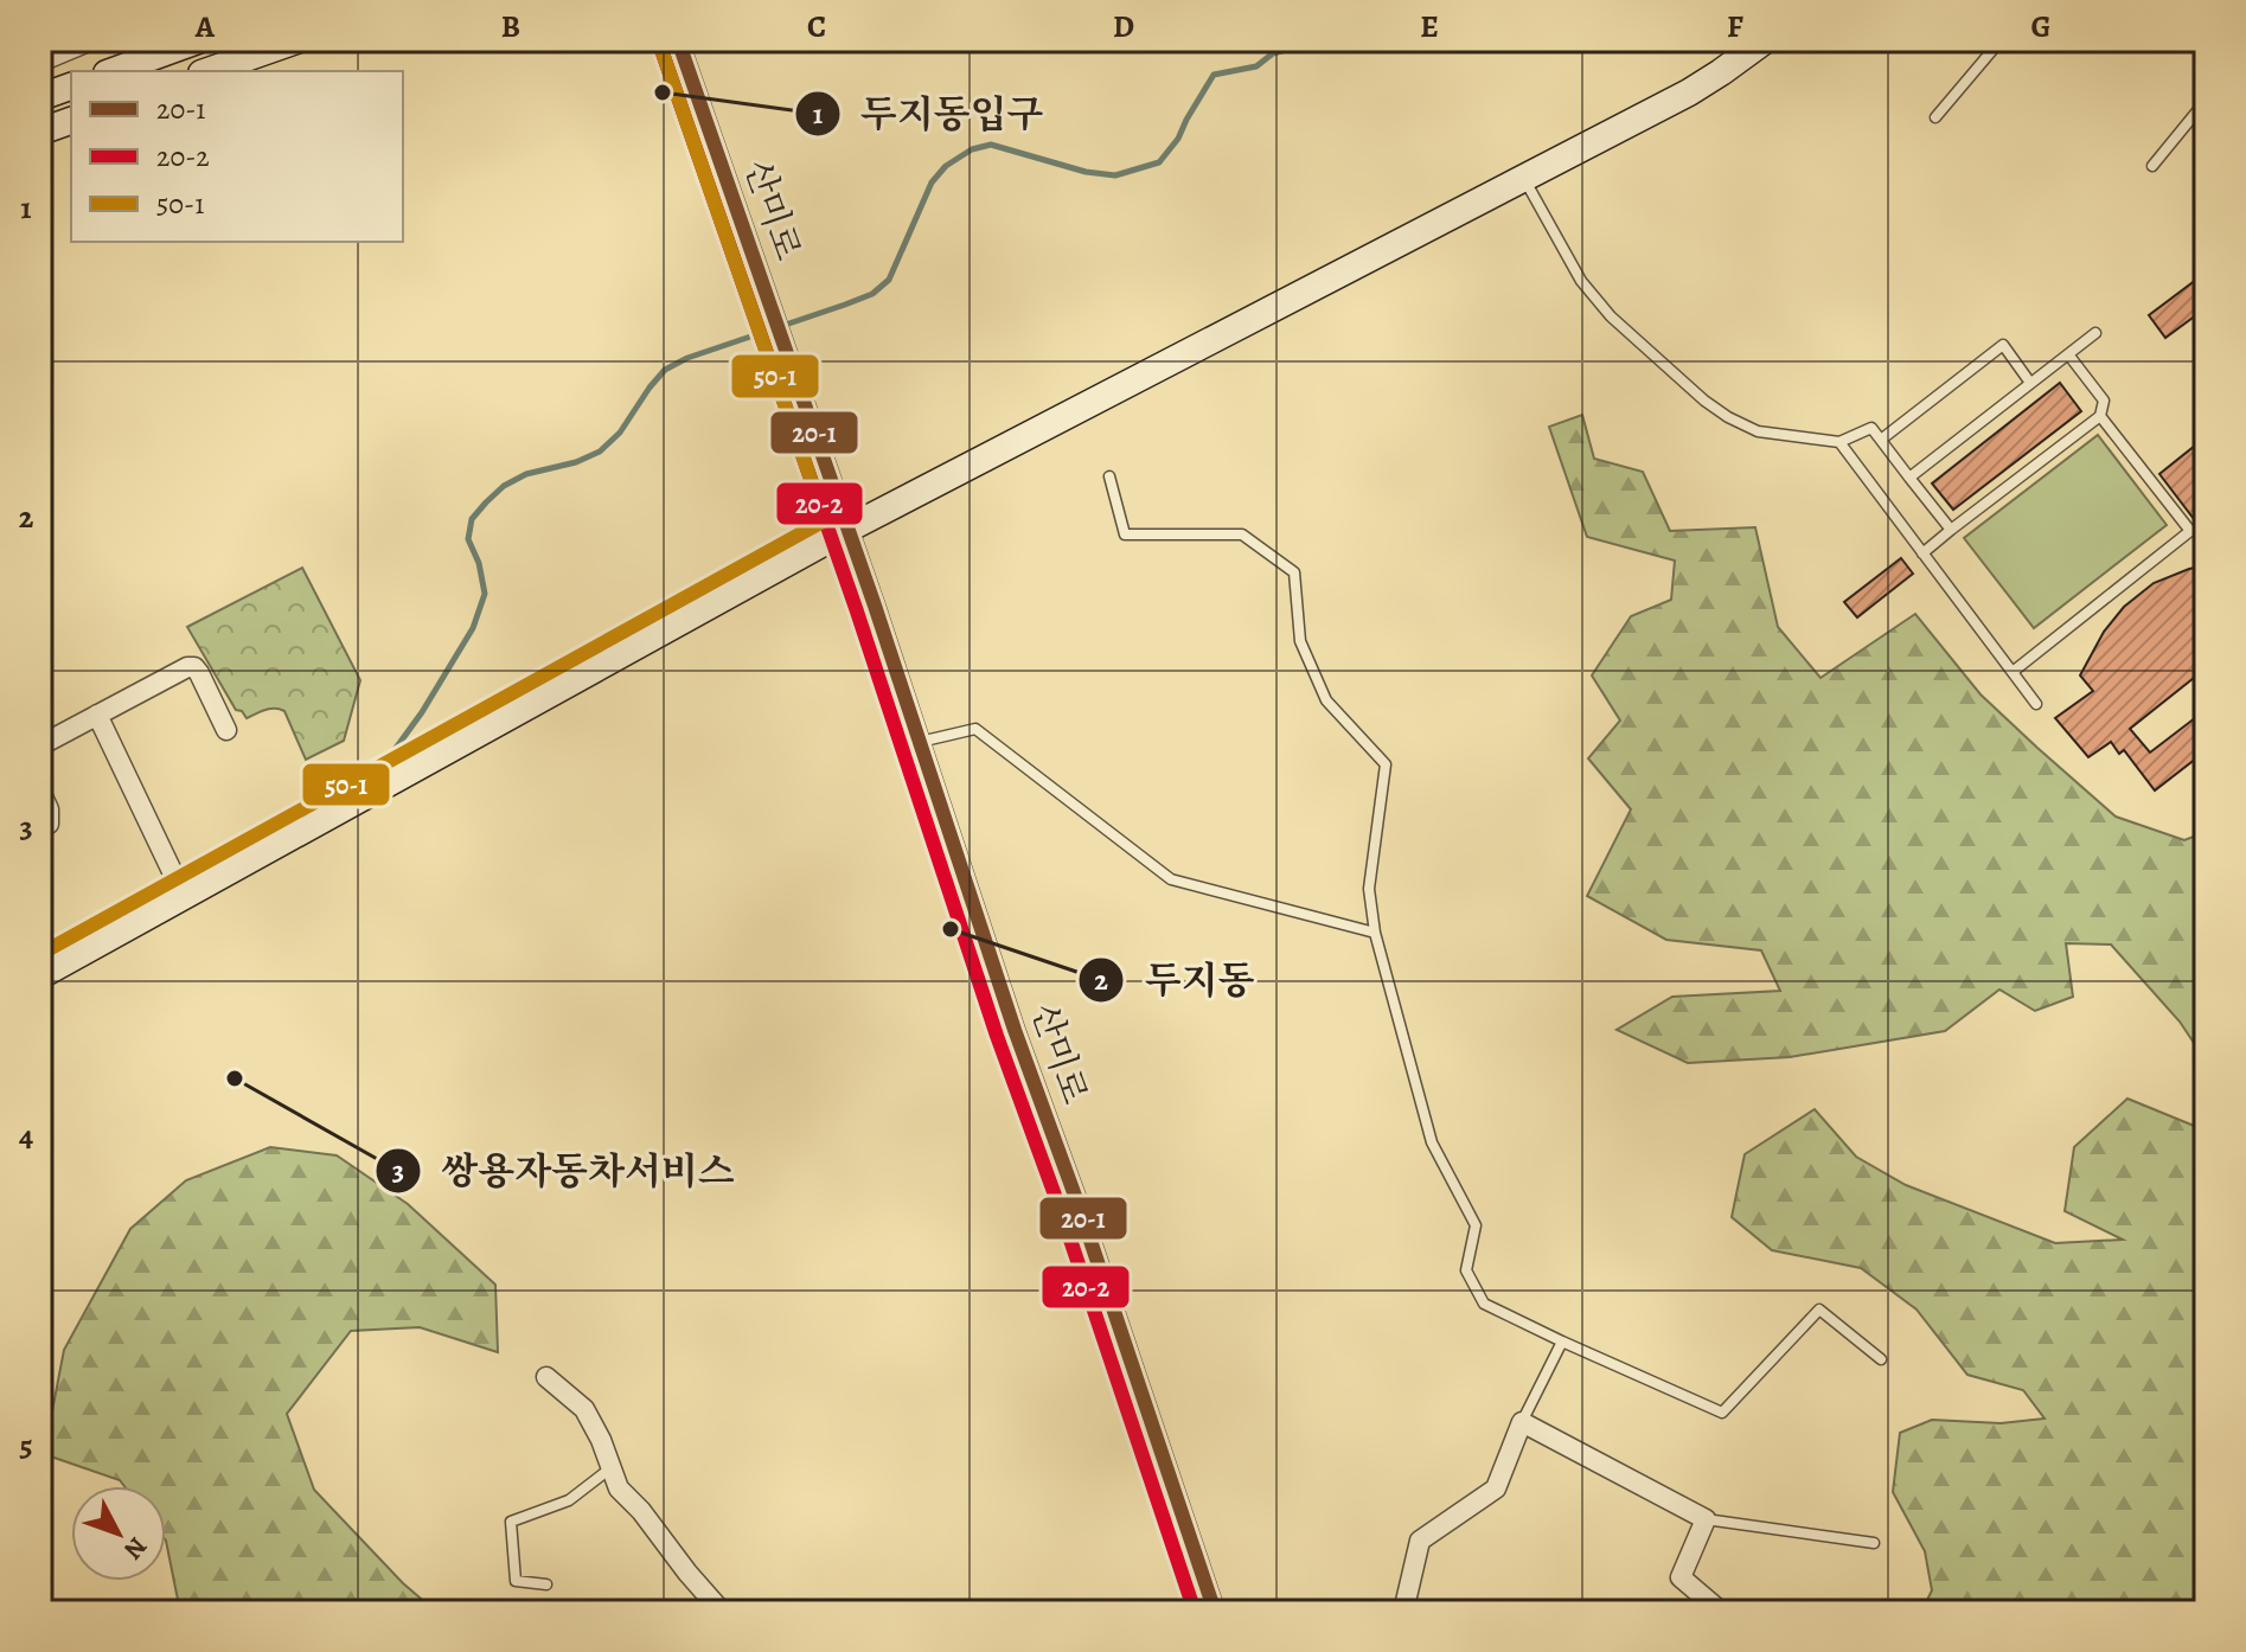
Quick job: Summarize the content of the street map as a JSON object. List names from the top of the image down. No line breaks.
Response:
{"streets":{"street":["산미로"]},"places":["두지동입구","두지동","쌍용자동차서비스"],"lines":["transit line 20-1","transit line 20-2","transit line 50-1"],"legend":["20-1","20-2","50-1"],"north":"bottom right","grid":{"columns":["A","B","C","D","E","F","G"],"rows":["1","2","3","4","5"]}}
